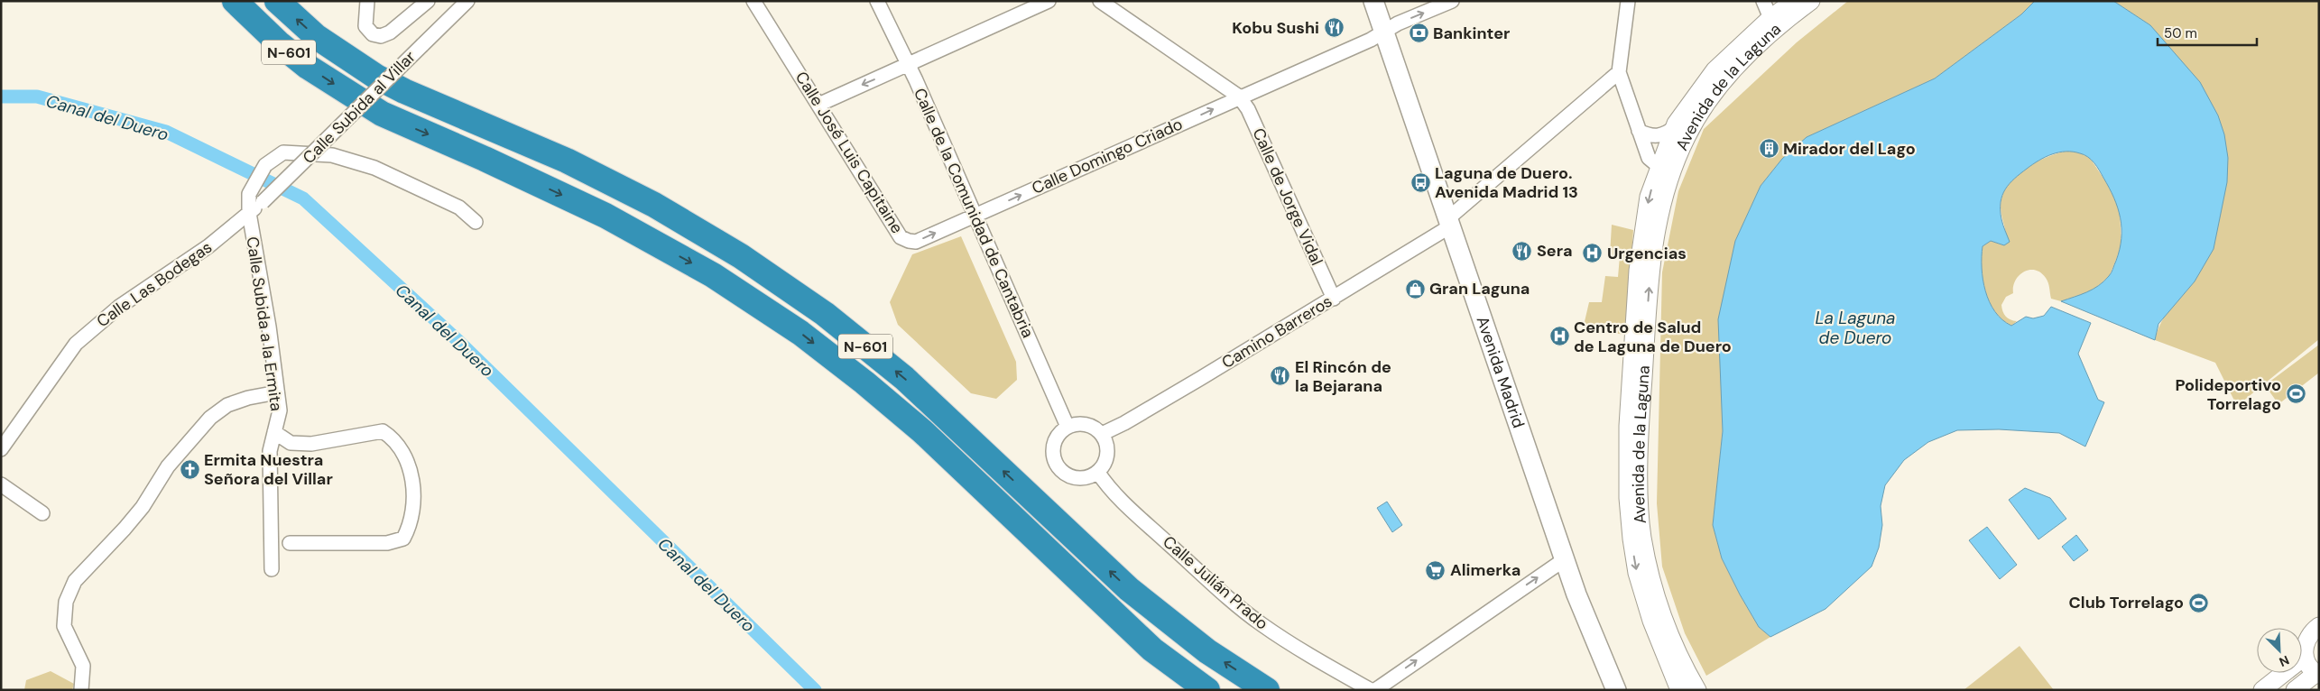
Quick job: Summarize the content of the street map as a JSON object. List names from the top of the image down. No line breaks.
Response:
{"streets":{"highway":["N-601"],"main road":["Avenida Madrid"],"street":["Avenida de la Laguna","Calle Subida al Villar","Calle José Luis Capitaine","Calle Domingo Criado","Calle de Jorge Vidal","Calle de la Comunidad de Cantabria","Calle Las Bodegas","Calle Subida a la Ermita","Camino Barreros","Calle Julián Prado"]},"crossings":[["Calle Subida al Villar","Calle Las Bodegas"],["Calle Subida al Villar","Calle Subida a la Ermita"],["Calle José Luis Capitaine","Calle Domingo Criado"],["Calle José Luis Capitaine","Calle de la Comunidad de Cantabria"],["Calle Domingo Criado","Calle de Jorge Vidal"],["Calle Domingo Criado","Calle de la Comunidad de Cantabria"],["Calle Domingo Criado","Avenida Madrid"],["Calle de Jorge Vidal","Camino Barreros"],["Calle de la Comunidad de Cantabria","Camino Barreros"],["Calle de la Comunidad de Cantabria","Calle Julián Prado"],["Calle Las Bodegas","Calle Subida a la Ermita"],["Camino Barreros","Avenida Madrid"],["Camino Barreros","Calle Julián Prado"]],"one_way":["Calle José Luis Capitaine","Calle Domingo Criado"],"water":["Canal del Duero","La Laguna de Duero"],"places":{"restaurant":["Kobu Sushi","Sera","El Rincón de la Bejarana"],"bank":["Bankinter"],"building":["Mirador del Lago"],"bus stop":["Laguna de Duero. Avenida Madrid 13"],"hospital":["Urgencias","Centro de Salud de Laguna de Duero"],"shop":["Gran Laguna"],"sports":["Polideportivo Torrelago","Club Torrelago"],"church":["Ermita Nuestra Señora del Villar"],"supermarket":["Alimerka"]},"scale_bar":"50 m","north":"bottom right"}
